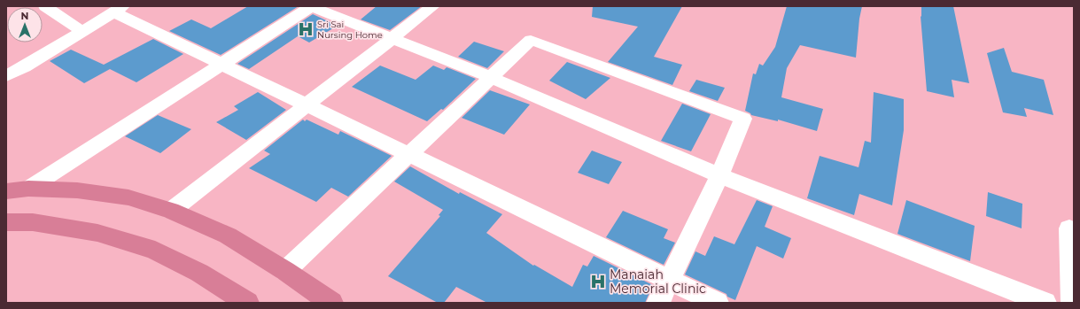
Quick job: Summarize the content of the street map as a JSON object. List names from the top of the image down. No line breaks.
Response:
{"places":{"hospital":["Sri Sai Nursing Home","Manaiah Memorial Clinic"]},"north":"top"}
